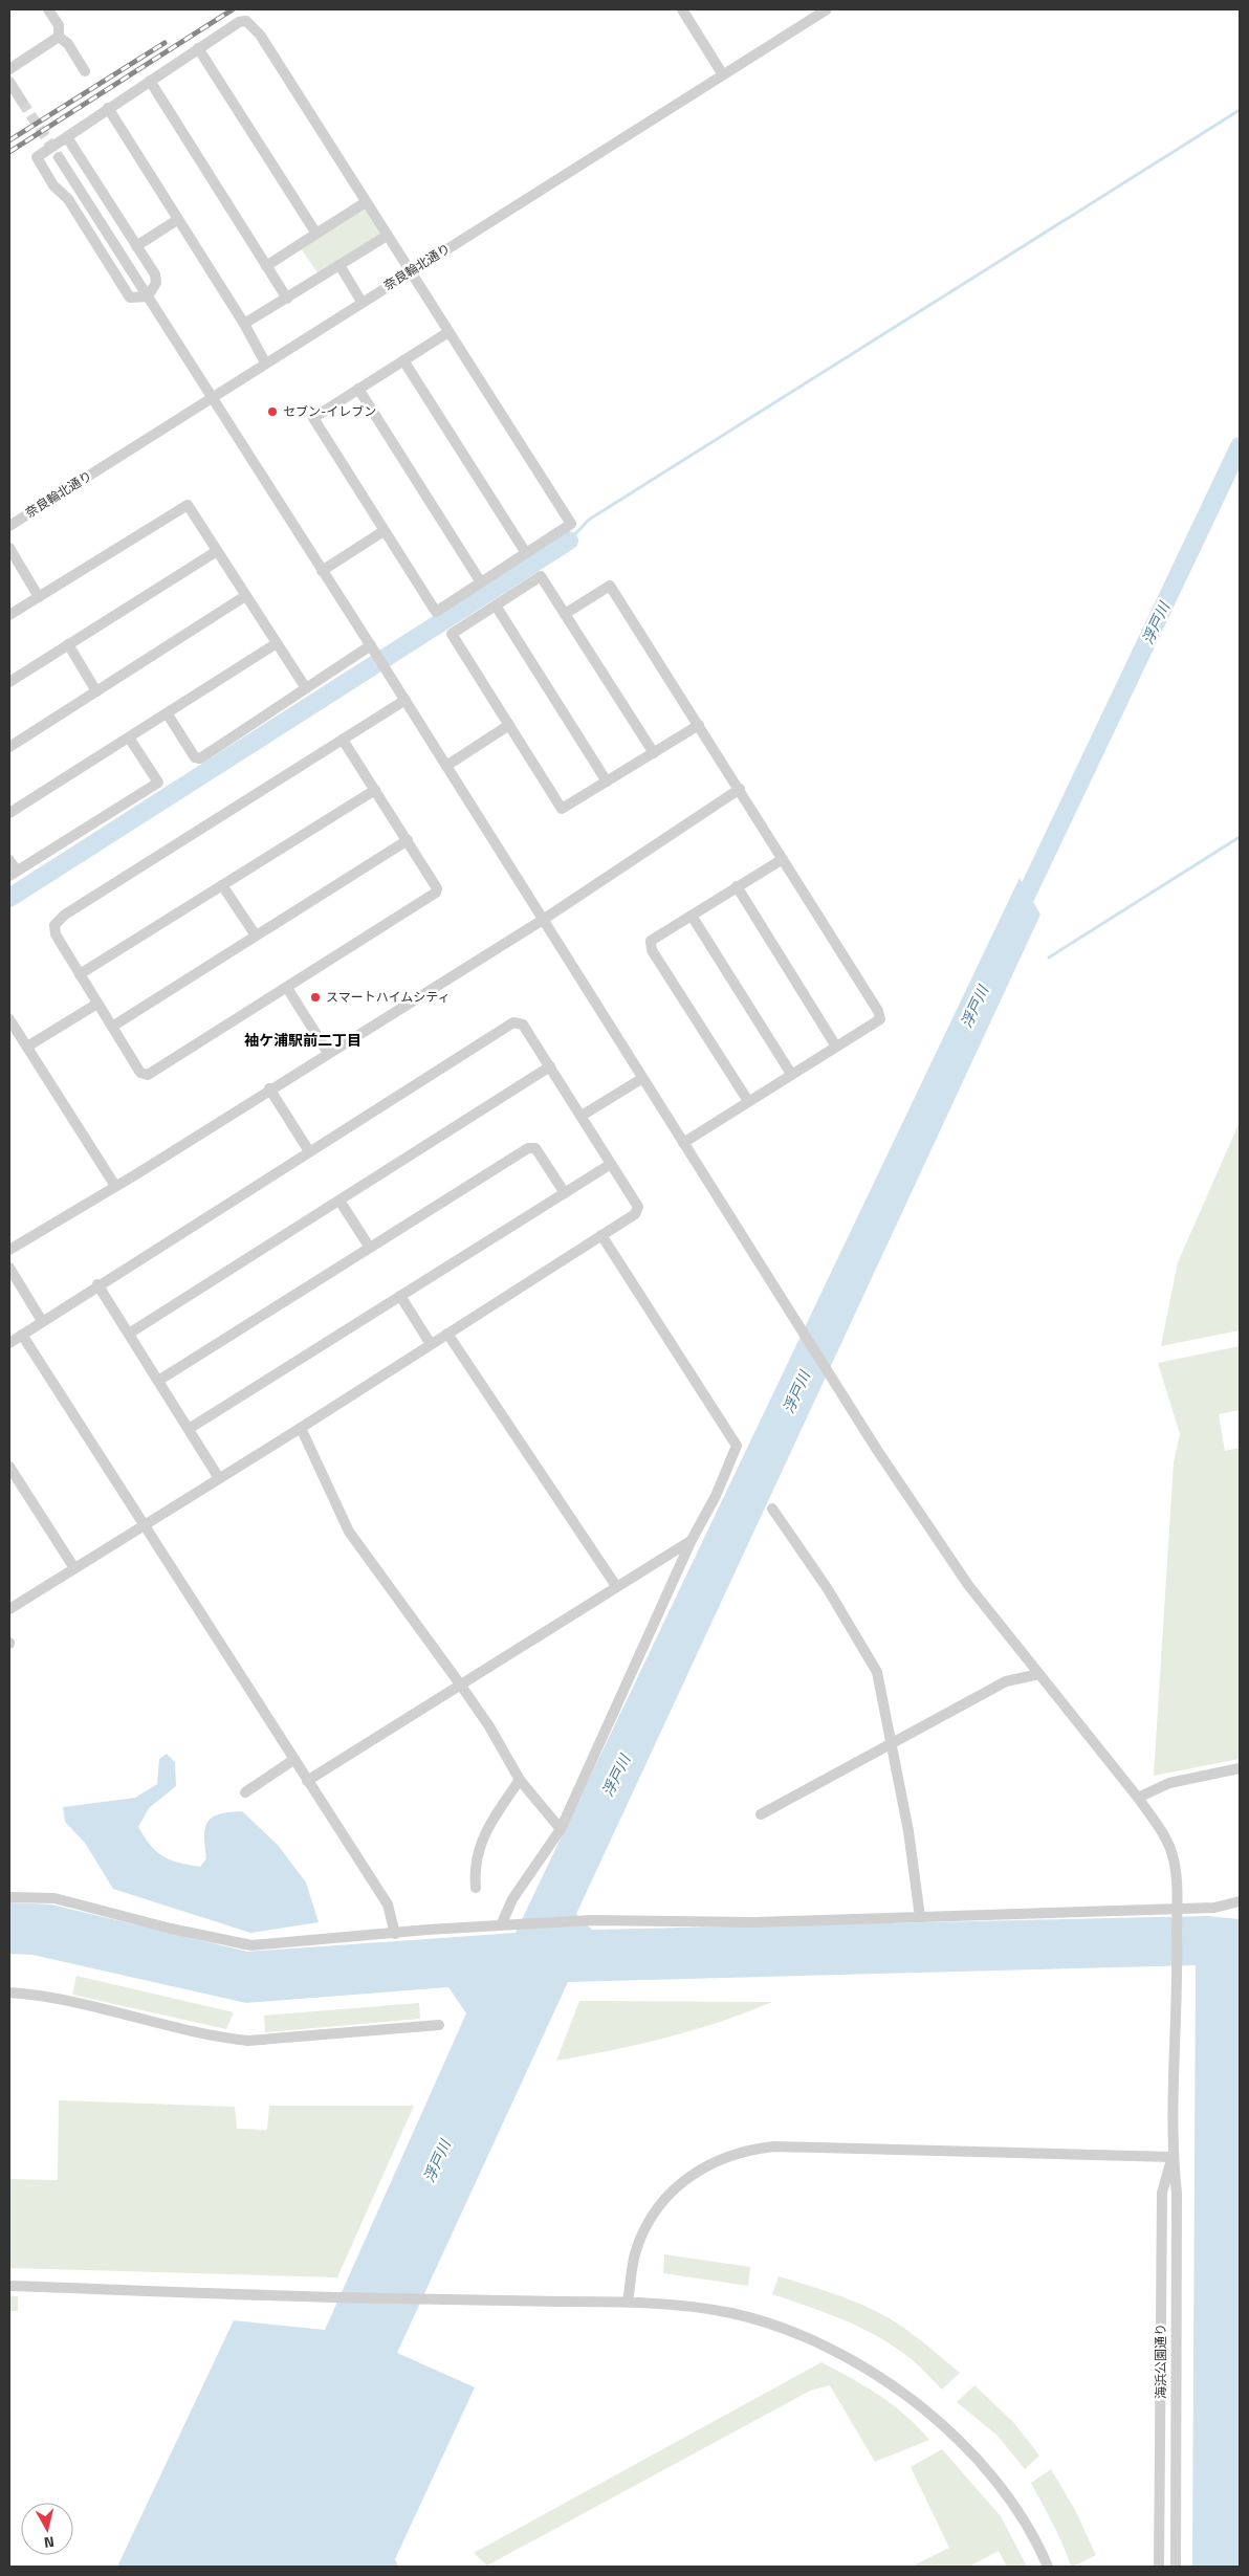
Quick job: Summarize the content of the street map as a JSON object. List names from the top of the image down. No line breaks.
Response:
{"streets":{"street":["奈良輪北通り","海浜公園通り"]},"crossings":[["奈良輪北通り","海浜公園通り"]],"districts":["袖ケ浦駅前二丁目"],"water":["浮戸川"],"places":["セブン-イレブン","スマートハイムシティ"],"north":"bottom"}
